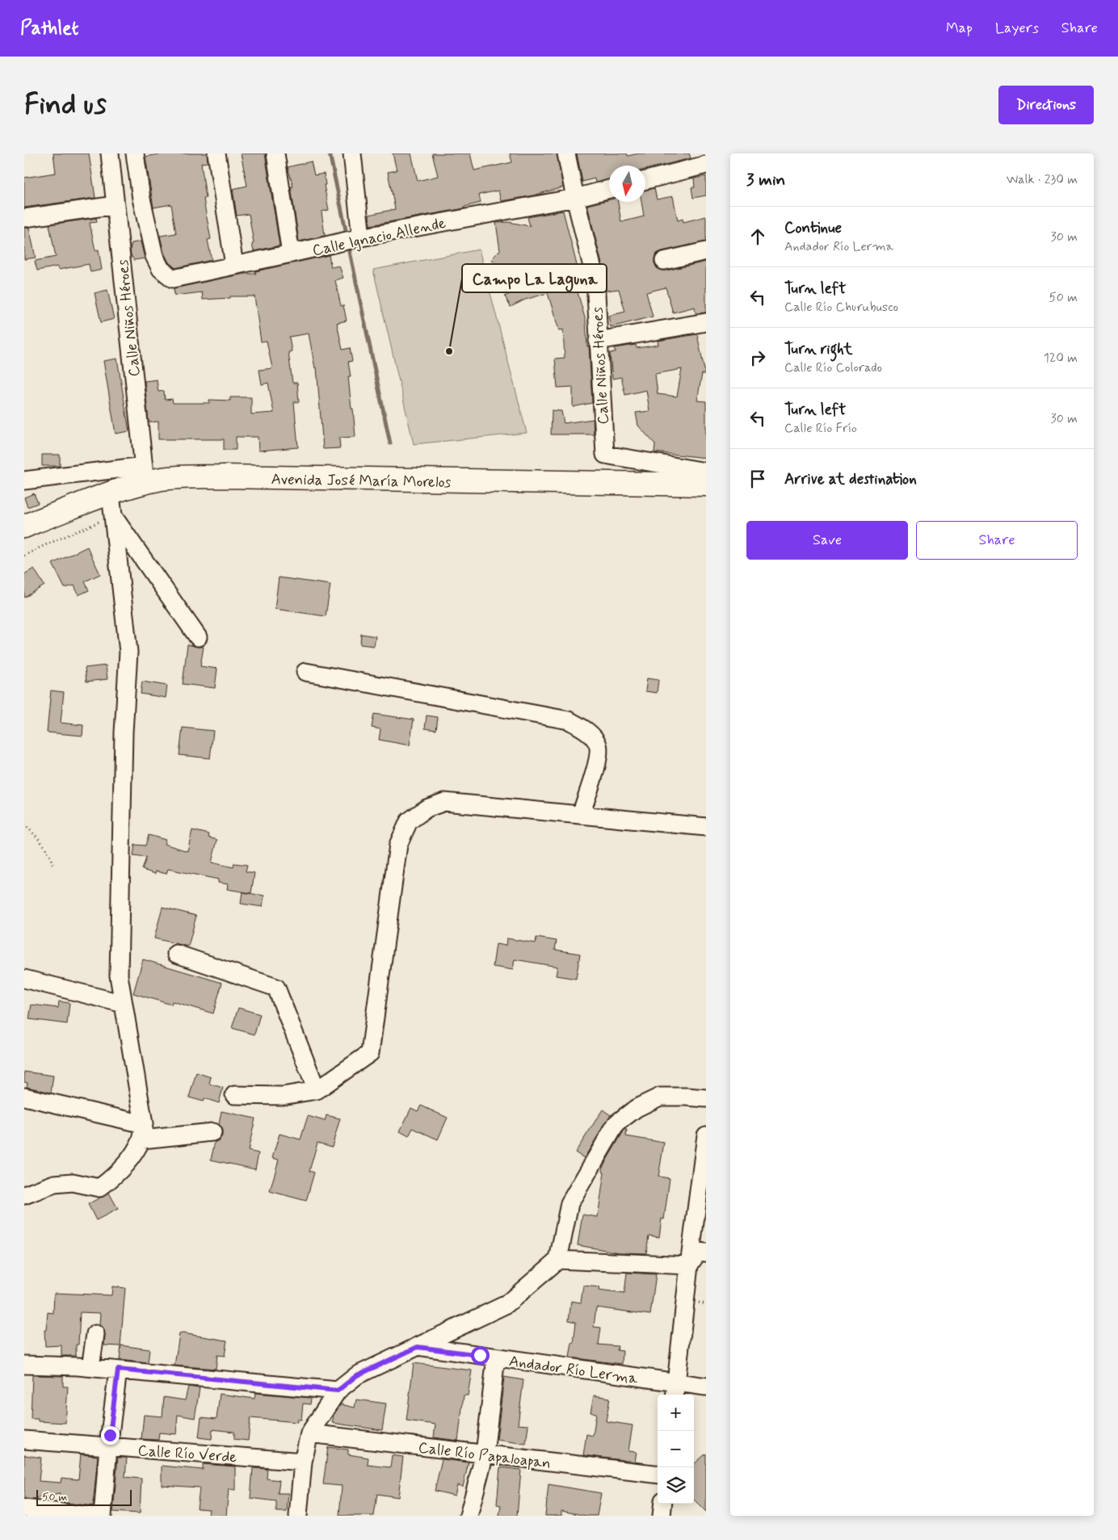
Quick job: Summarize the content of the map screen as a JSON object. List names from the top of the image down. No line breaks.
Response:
{"streets":{"main road":["Avenida José María Morelos"],"street":["Calle Ignacio Allende","Calle Niños Héroes","Andador Río Lerma","Calle Río Verde","Calle Río Papaloapan"]},"crossings":[["Calle Ignacio Allende","Calle Niños Héroes"],["Calle Niños Héroes","Avenida José María Morelos"]],"places":["Campo La Laguna"],"scale_bar":"50 m","north":"bottom","page":{"header":"Pathlet","nav":["Map","Layers","Share"],"buttons":["Directions",["Save","Share"]],"title":"Find us","heading":["3 min","Walk · 230 m"],"list":[["Continue","Andador Río Lerma","30 m"],["Turn left","Calle Río Churubusco","50 m"],["Turn right","Calle Río Colorado","120 m"],["Turn left","Calle Río Frío","30 m"],"Arrive at destination"],"map_buttons":["+","−"],"scale":"50 m"}}
